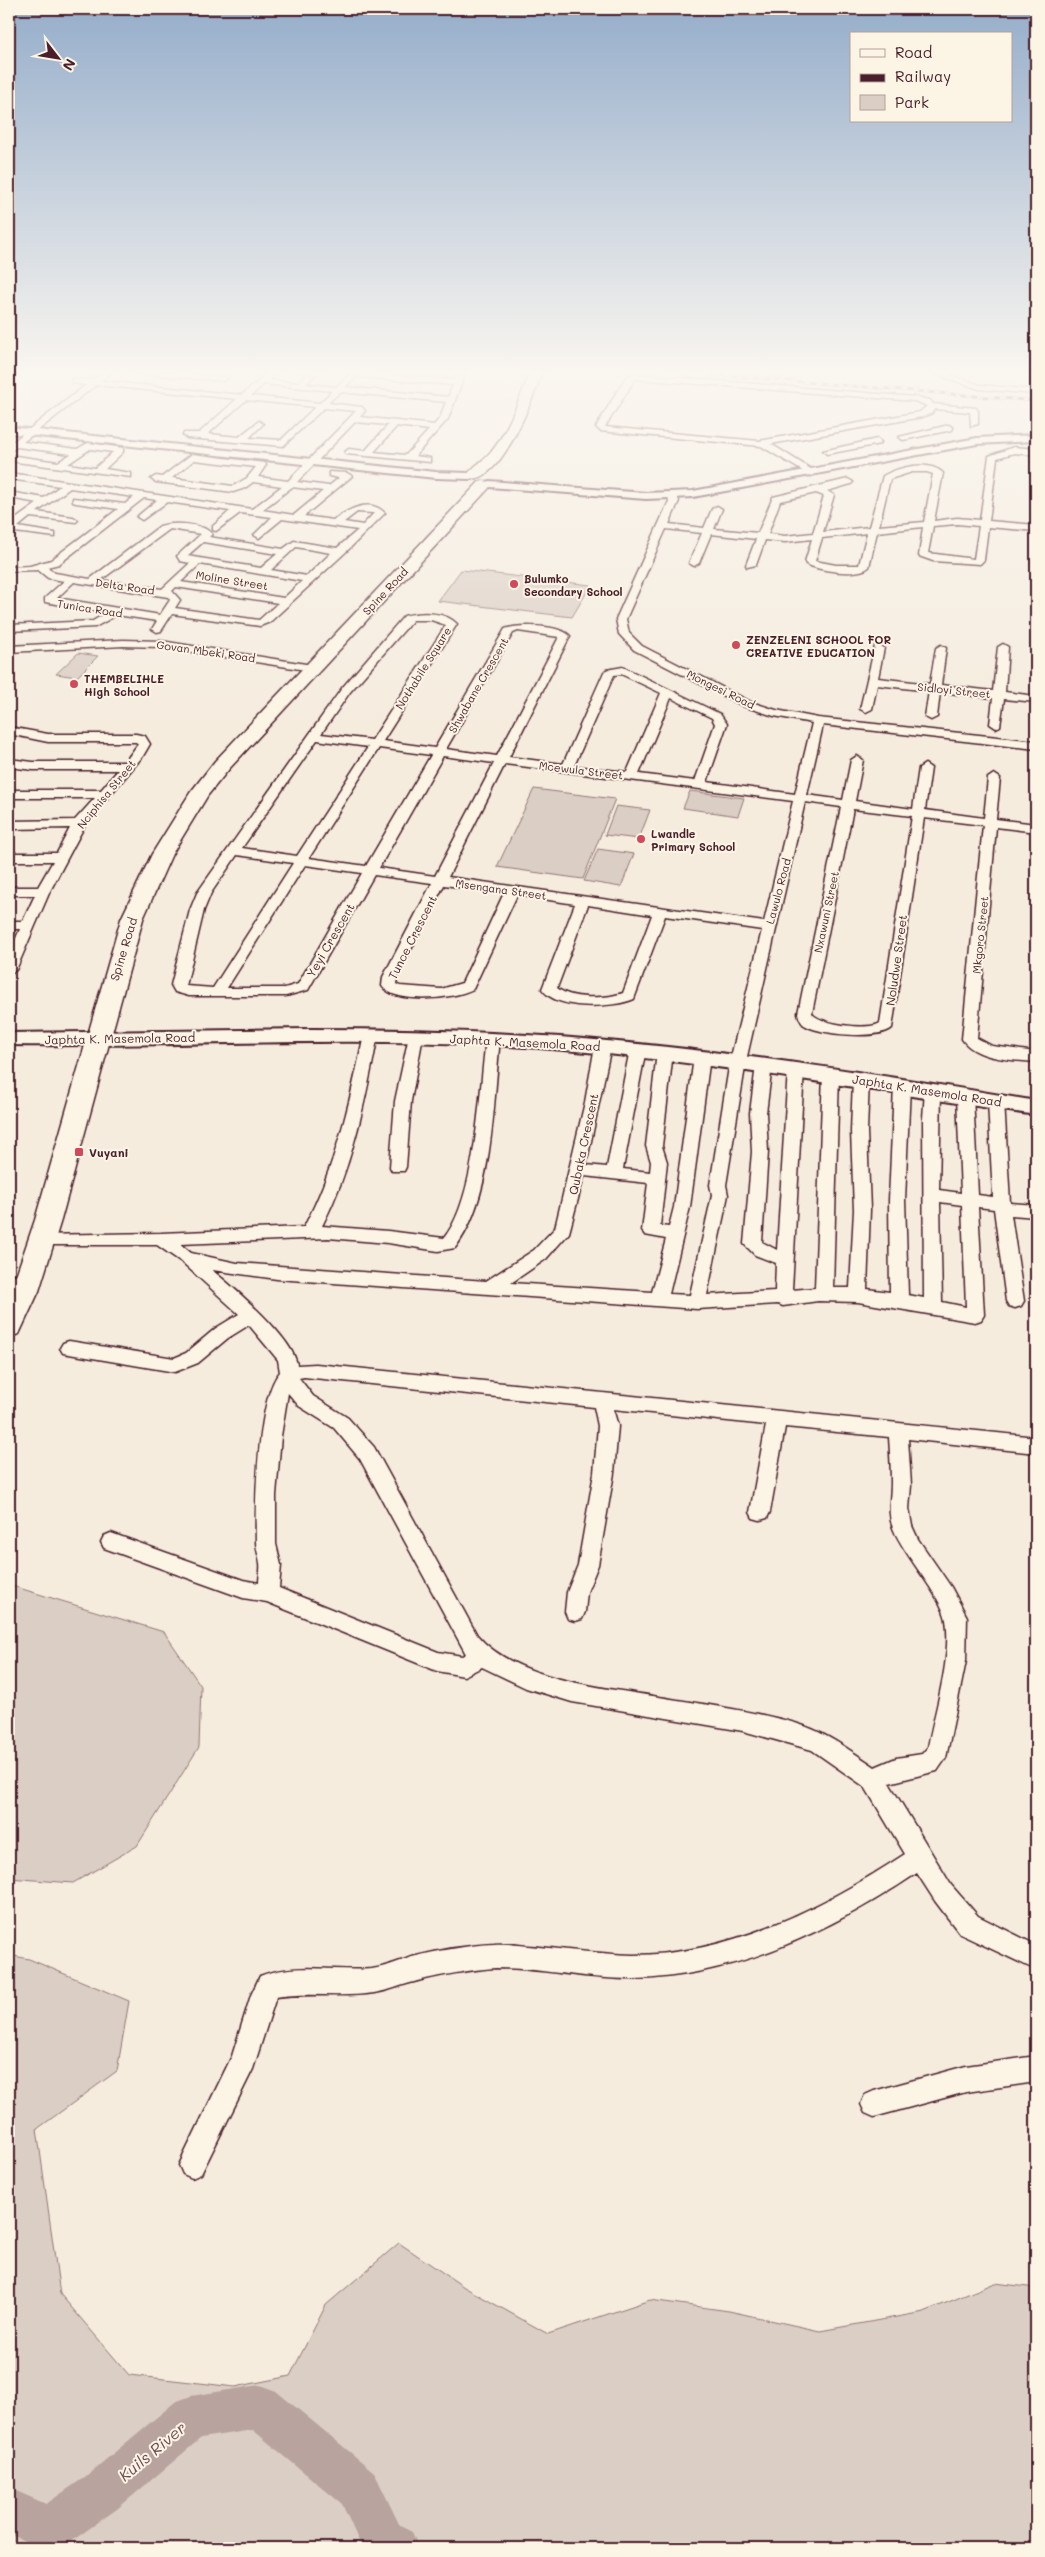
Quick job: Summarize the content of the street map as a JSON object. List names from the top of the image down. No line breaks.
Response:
{"streets":{"main road":["Spine Road","Japhta K. Masemola Road"],"street":["Moline Street","Delta Road","Tunica Road","Govan Mbeki Road","Nothabile Square","Shwabane Crescent","Mongesi Road","Sidloyi Street","Mcewula Street","Nciphisa Street","Msengana Street","Lawulo Road","Nxawuni Street","Mkgoro Street","Tunce Crescent","Yeyi Crescent","Noludwe Street","Qubaka Crescent"]},"crossings":[["Moline Street","Tunica Road"],["Delta Road","Tunica Road"],["Spine Road","Govan Mbeki Road"],["Spine Road","Japhta K. Masemola Road"],["Nothabile Square","Mcewula Street"],["Nothabile Square","Msengana Street"],["Nothabile Square","Yeyi Crescent"],["Shwabane Crescent","Mcewula Street"],["Shwabane Crescent","Msengana Street"],["Shwabane Crescent","Tunce Crescent"],["Shwabane Crescent","Yeyi Crescent"],["Mongesi Road","Lawulo Road"],["Mcewula Street","Lawulo Road"],["Mcewula Street","Nxawuni Street"],["Mcewula Street","Mkgoro Street"],["Mcewula Street","Noludwe Street"],["Msengana Street","Lawulo Road"],["Msengana Street","Tunce Crescent"],["Msengana Street","Yeyi Crescent"],["Lawulo Road","Japhta K. Masemola Road"],["Nxawuni Street","Noludwe Street"],["Japhta K. Masemola Road","Qubaka Crescent"]],"water":["Kuils River"],"places":{"other":["Bulumko Secondary School","ZENZELENI SCHOOL FOR CREATIVE EDUCATION","THEMBELIHLE High School","Lwandle Primary School"],"transit":["Vuyani"]},"legend":["Road","Railway","Park"],"north":"bottom right"}
